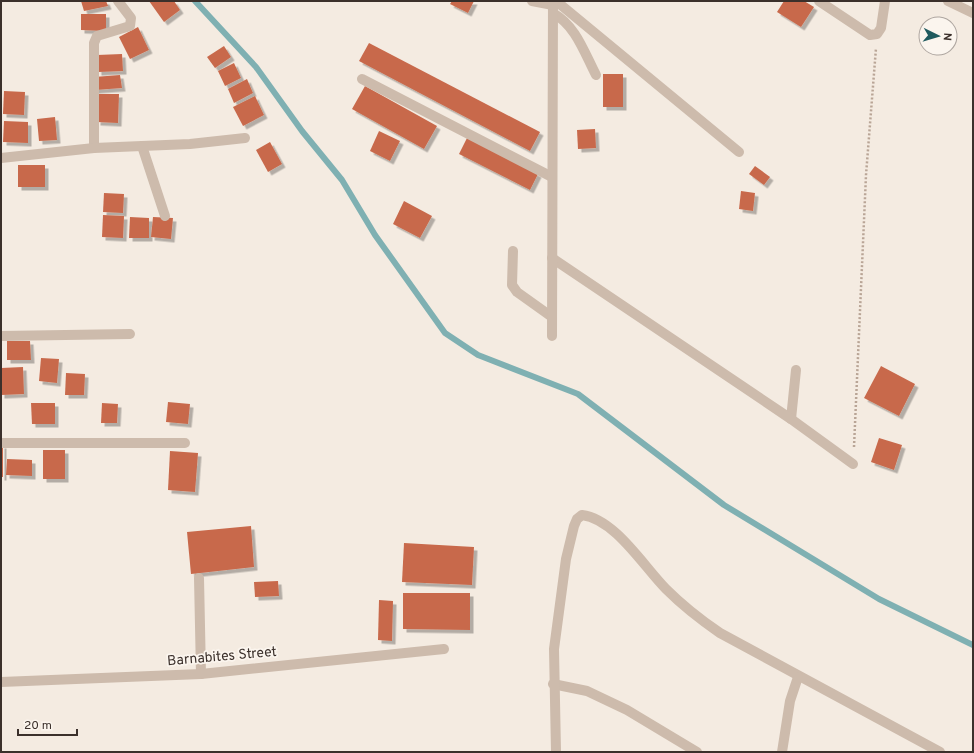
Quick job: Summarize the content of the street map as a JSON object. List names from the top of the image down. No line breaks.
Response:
{"streets":{"street":["Barnabites Street"]},"scale_bar":"20 m","north":"right"}
